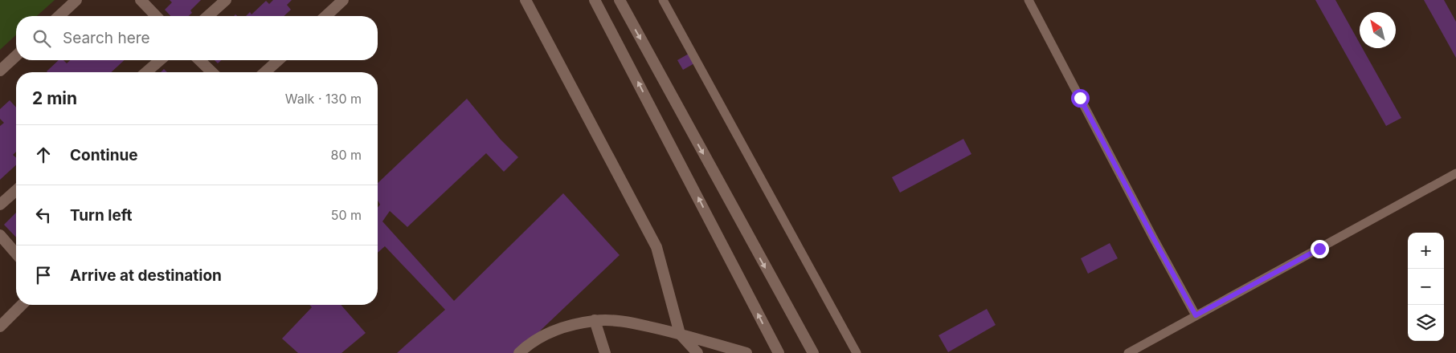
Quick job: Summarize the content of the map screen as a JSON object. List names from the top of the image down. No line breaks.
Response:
{"north":"top left","page":{"search":"Search here","heading":["2 min","Walk · 130 m"],"list":[["Continue","80 m"],["Turn left","50 m"],"Arrive at destination"],"map_buttons":["+","−"]}}
